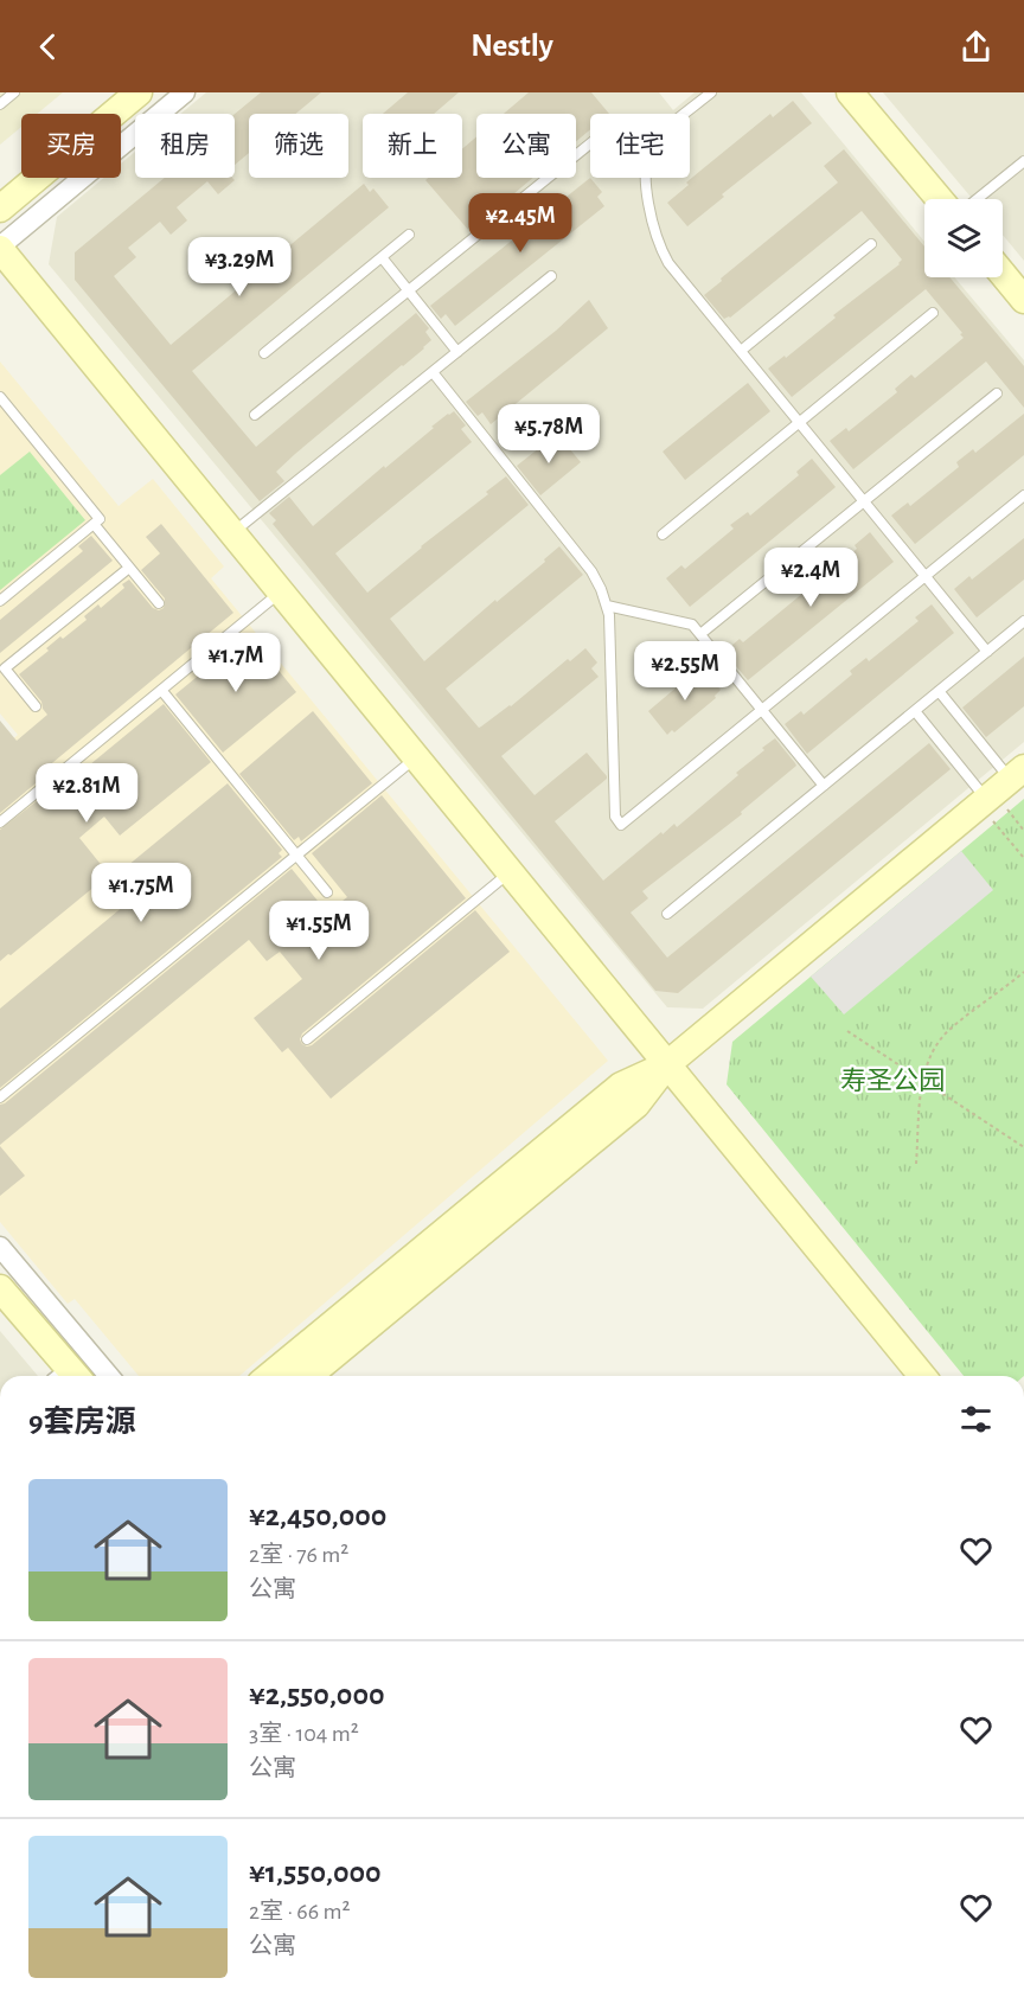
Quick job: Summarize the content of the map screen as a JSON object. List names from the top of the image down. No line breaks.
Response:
{"parks":["寿圣公园"],"page":{"header":"Nestly","chip":["买房","租房","筛选","新上","公寓","住宅"],"price":["¥2.45M","¥3.29M","¥5.78M","¥2.4M","¥1.7M","¥2.55M","¥2.81M","¥1.75M","¥1.55M"],"heading":"9套房源","list":[{"name":"¥2,450,000","note":"2室 · 76 m² · 公寓"},{"name":"¥2,550,000","note":"3室 · 104 m² · 公寓"},{"name":"¥1,550,000","note":"2室 · 66 m² · 公寓"}]}}
